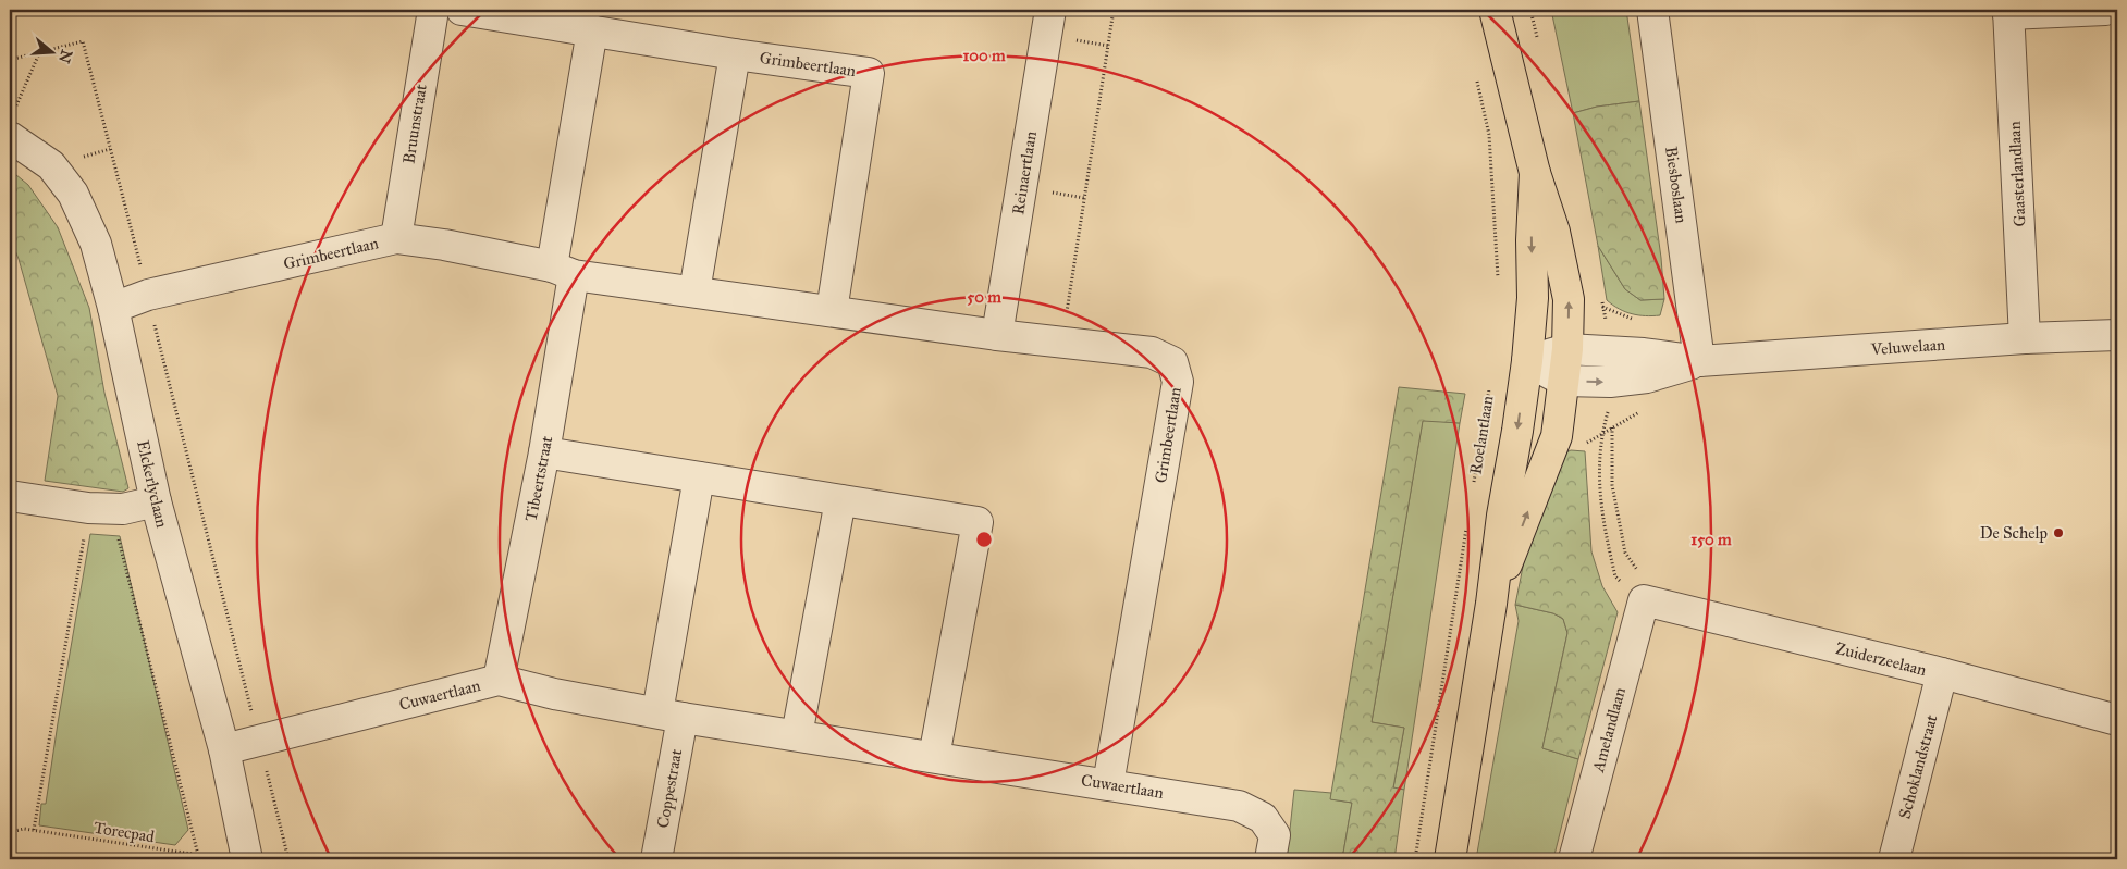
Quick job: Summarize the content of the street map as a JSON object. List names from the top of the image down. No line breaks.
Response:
{"streets":{"main road":["Roelantlaan"],"street":["Grimbeertlaan","Bruunstraat","Reinaertlaan","Gaasterlandlaan","Biesboslaan","Veluwelaan","Tibeertstraat","Elckerlyclaan","Zuiderzeelaan","Cuwaertlaan","Amelandlaan","Schoklandstraat","Coppestraat"],"path":["Torecpad"]},"crossings":[["Grimbeertlaan","Bruunstraat"],["Grimbeertlaan","Reinaertlaan"],["Grimbeertlaan","Tibeertstraat"],["Grimbeertlaan","Elckerlyclaan"],["Grimbeertlaan","Cuwaertlaan"],["Gaasterlandlaan","Veluwelaan"],["Biesboslaan","Veluwelaan"],["Veluwelaan","Roelantlaan"],["Tibeertstraat","Cuwaertlaan"],["Elckerlyclaan","Cuwaertlaan"],["Zuiderzeelaan","Amelandlaan"],["Zuiderzeelaan","Schoklandstraat"],["Cuwaertlaan","Coppestraat"]],"places":["De Schelp"],"north":"right","rings":["100 m","50 m","150 m"]}
